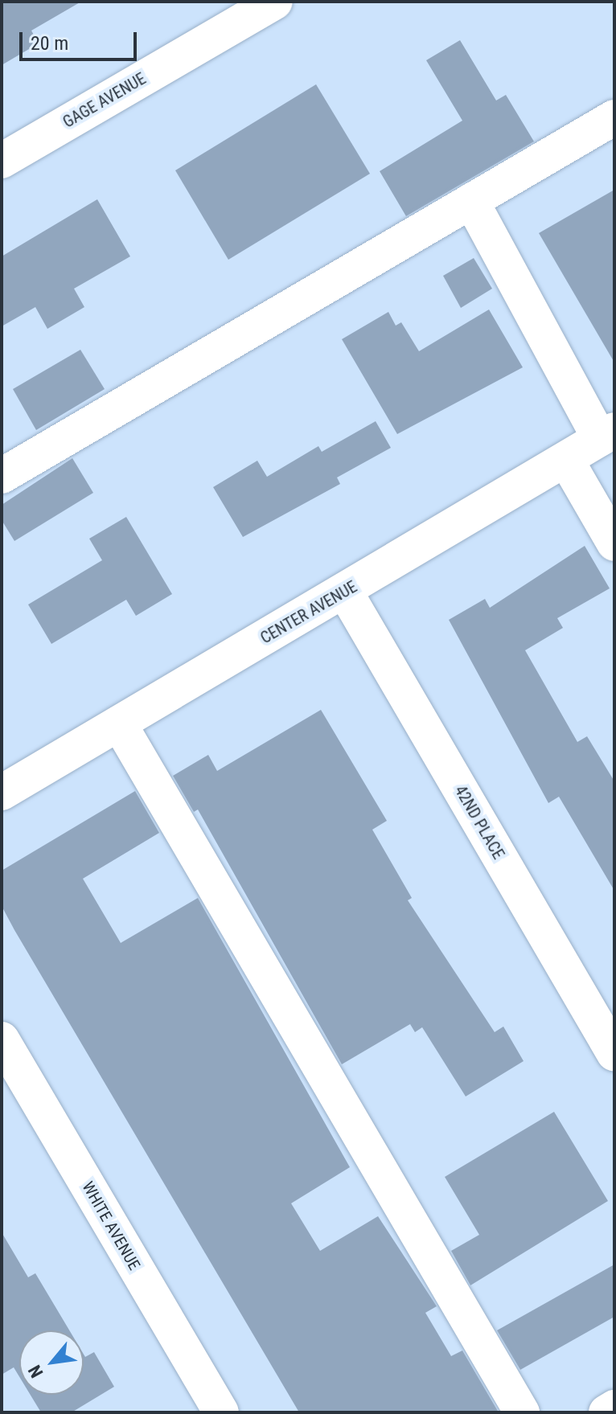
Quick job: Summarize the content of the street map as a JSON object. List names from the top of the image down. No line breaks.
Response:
{"streets":{"street":["GAGE AVENUE","CENTER AVENUE","42ND PLACE","WHITE AVENUE"]},"crossings":[["CENTER AVENUE","42ND PLACE"]],"scale_bar":"20 m","north":"bottom left"}
